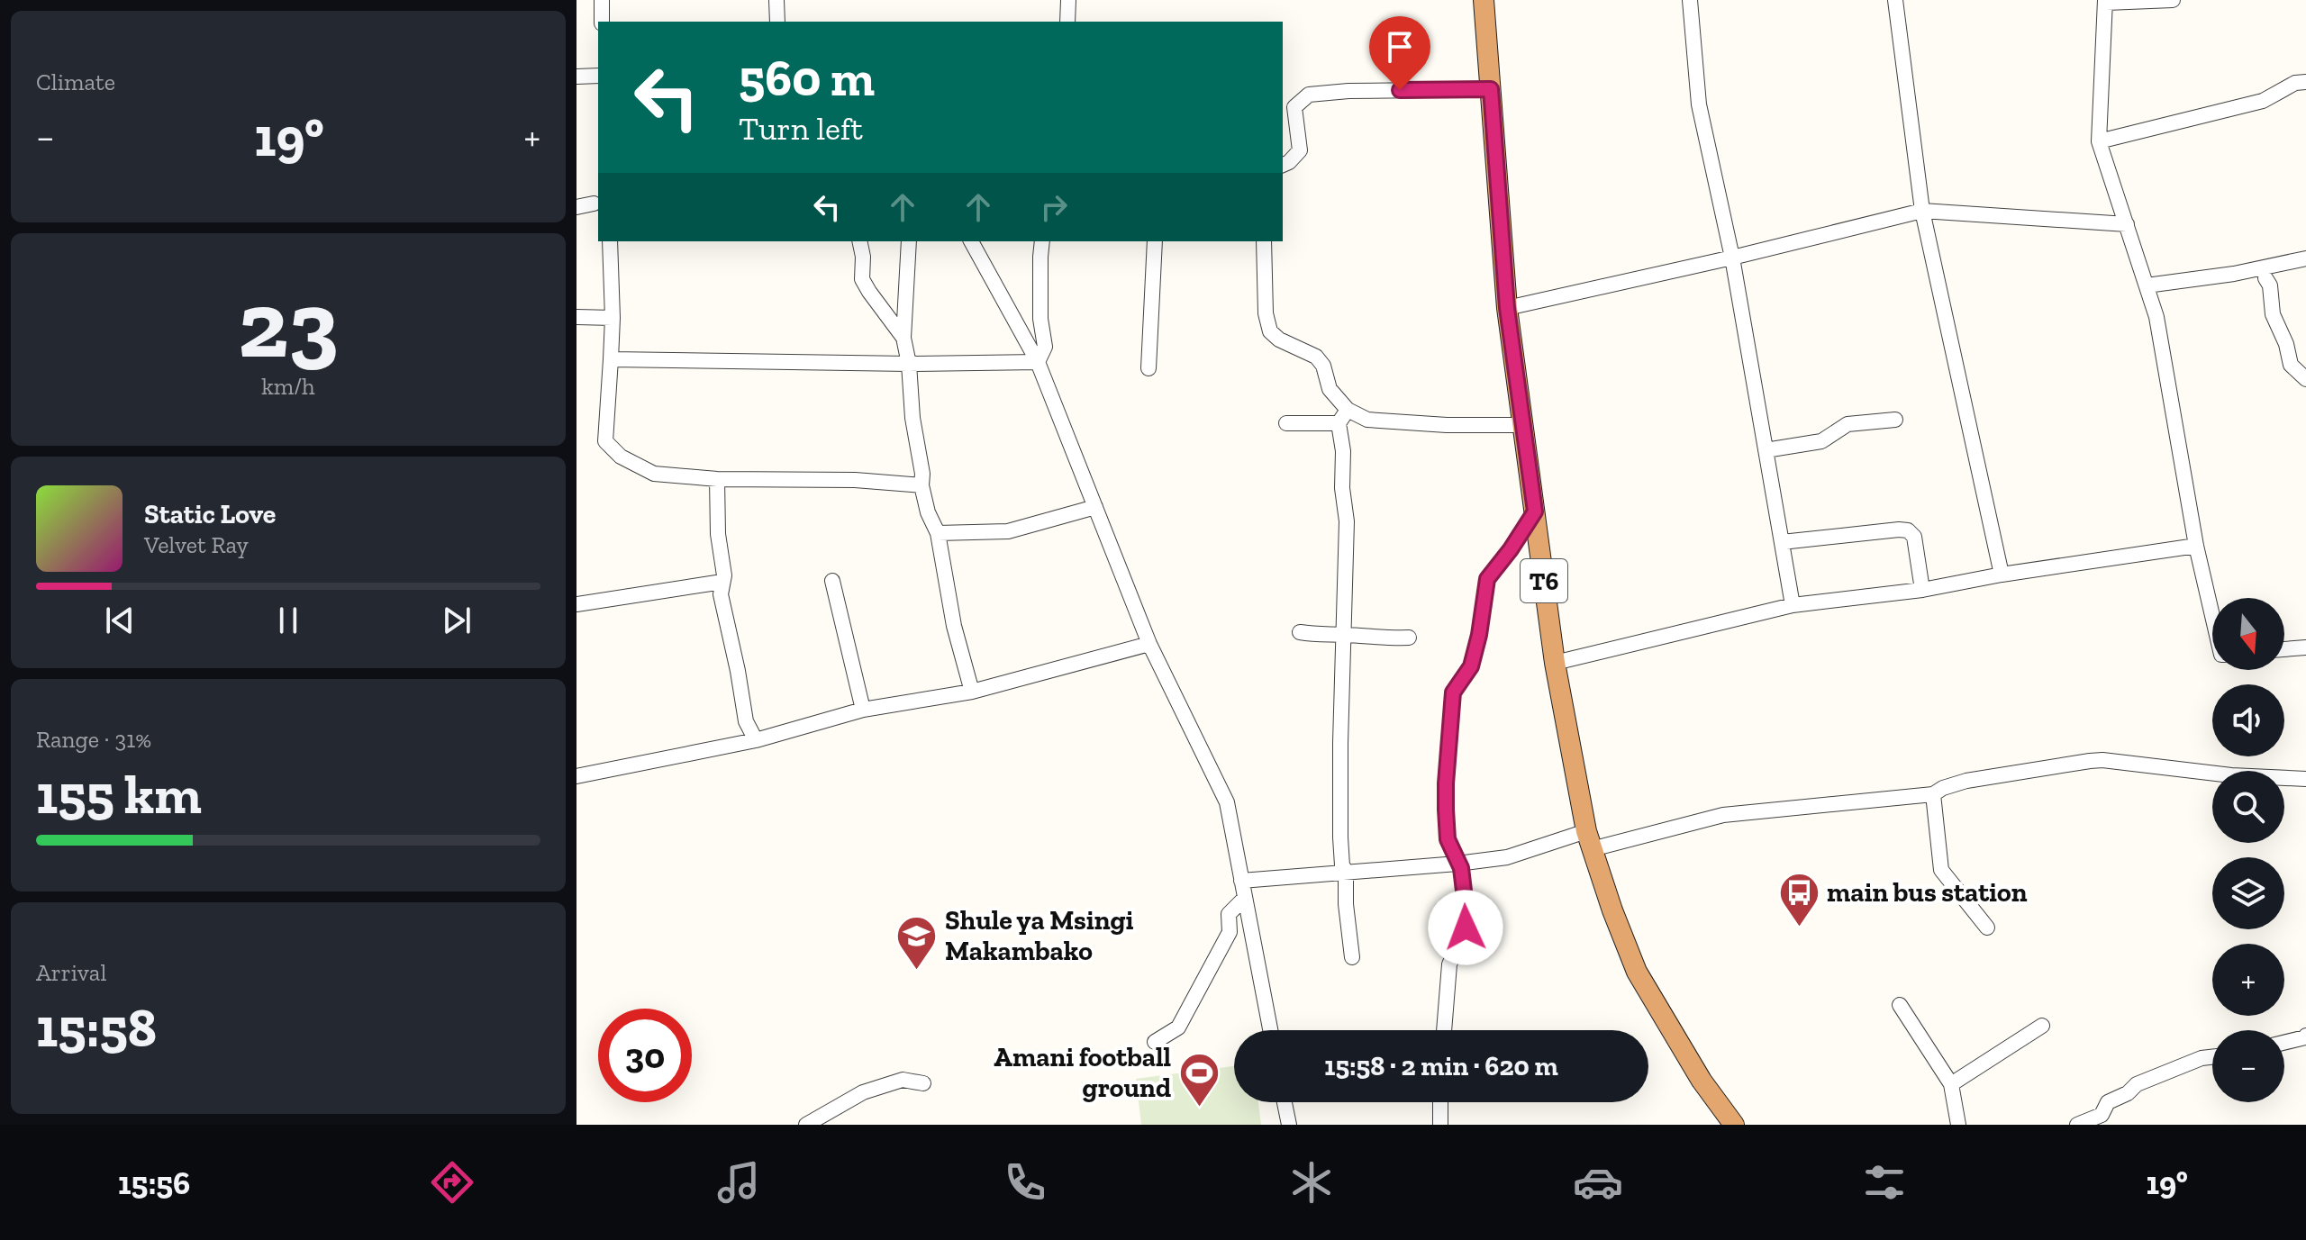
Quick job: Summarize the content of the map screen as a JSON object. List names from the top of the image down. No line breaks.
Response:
{"streets":{"highway":["T6"]},"places":{"bus stop":["main bus station"],"school or university":["Shule ya Msingi Makambako"],"sports":["Amani football ground"]},"north":"bottom","page":{"tile":["Climate",["23","km/h"],["Range · 31%","155 km"],["Arrival","15:58"]],"turn":["560 m","Turn left"],"heat":["−","19°","+"],"song":["Static Love","Velvet Ray"],"map_buttons":["+","−"],"limit":"30","trip":"15:58 · 2 min · 620 m","tabs":["15:56","19°"]}}
